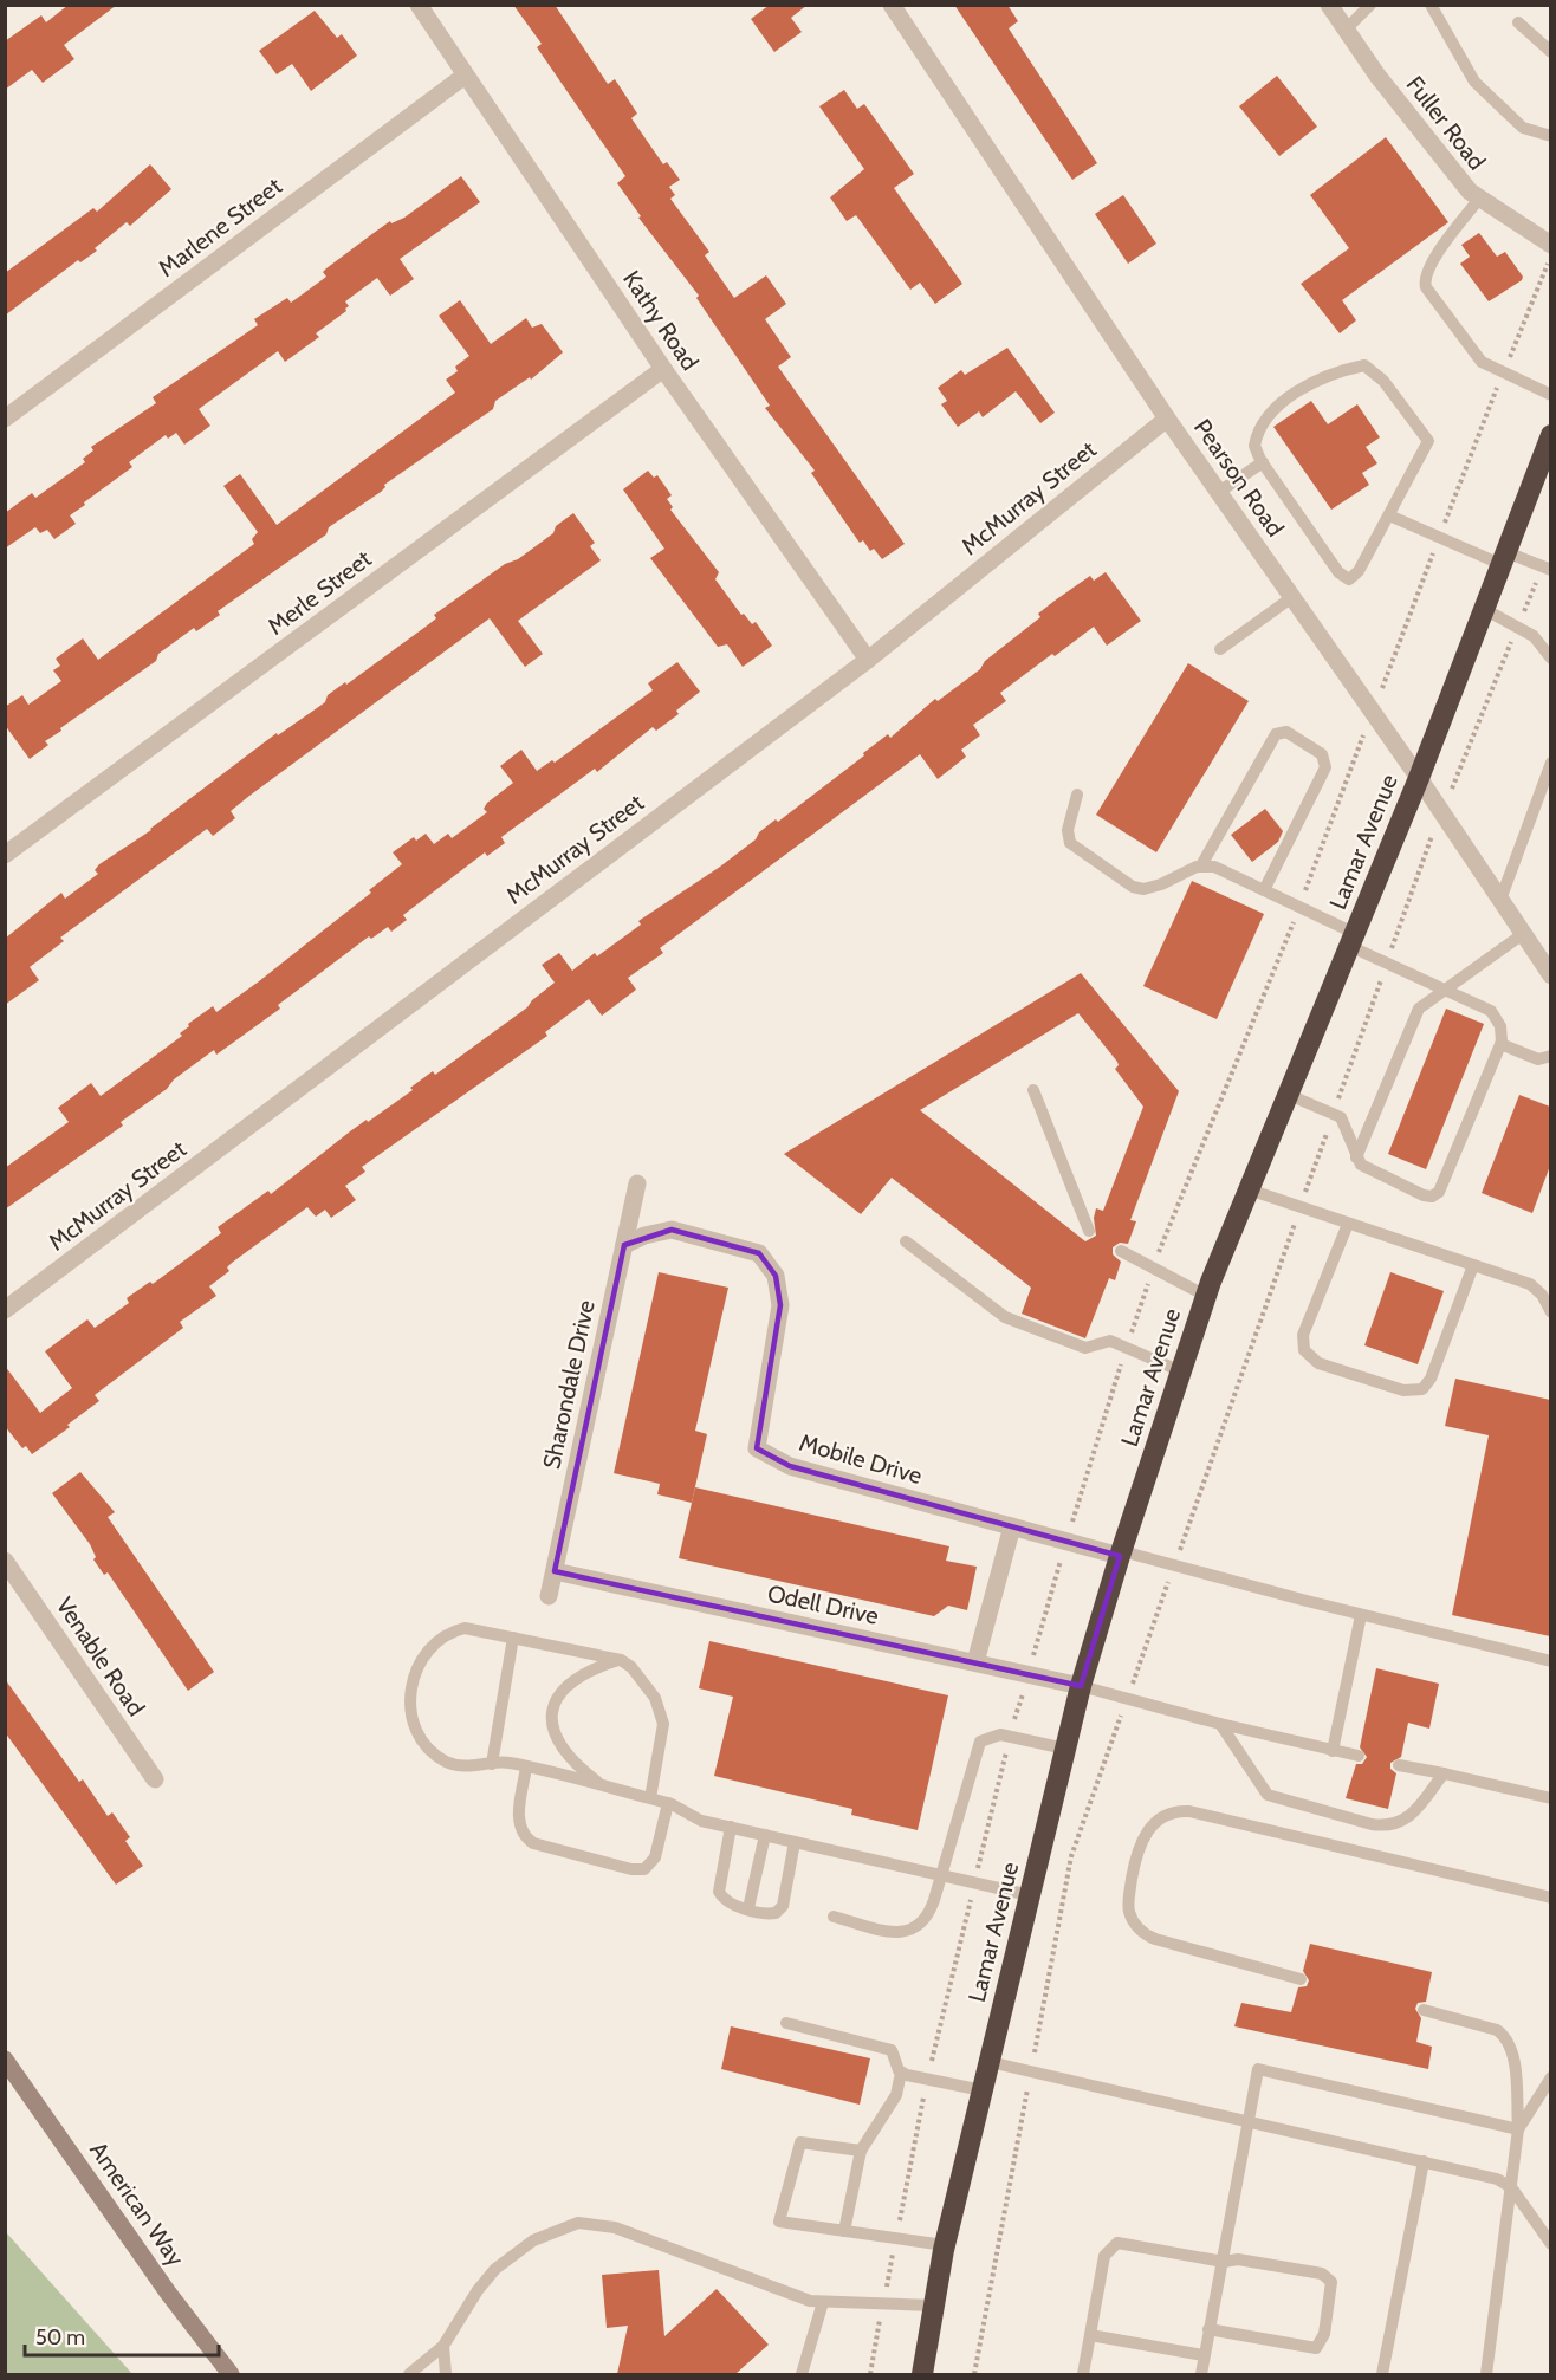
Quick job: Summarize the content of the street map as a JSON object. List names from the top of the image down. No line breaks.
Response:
{"streets":{"highway":["Lamar Avenue"],"main road":["American Way"],"street":["Fuller Road","Marlene Street","Kathy Road","Pearson Road","McMurray Street","Merle Street","Sharondale Drive","Mobile Drive","Odell Drive","Venable Road"]},"crossings":[["Marlene Street","Kathy Road"],["Kathy Road","McMurray Street"],["Kathy Road","Merle Street"],["Pearson Road","McMurray Street"],["Pearson Road","Lamar Avenue"],["Lamar Avenue","Mobile Drive"],["Lamar Avenue","Odell Drive"],["Sharondale Drive","Mobile Drive"],["Sharondale Drive","Odell Drive"]],"scale_bar":"50 m"}
